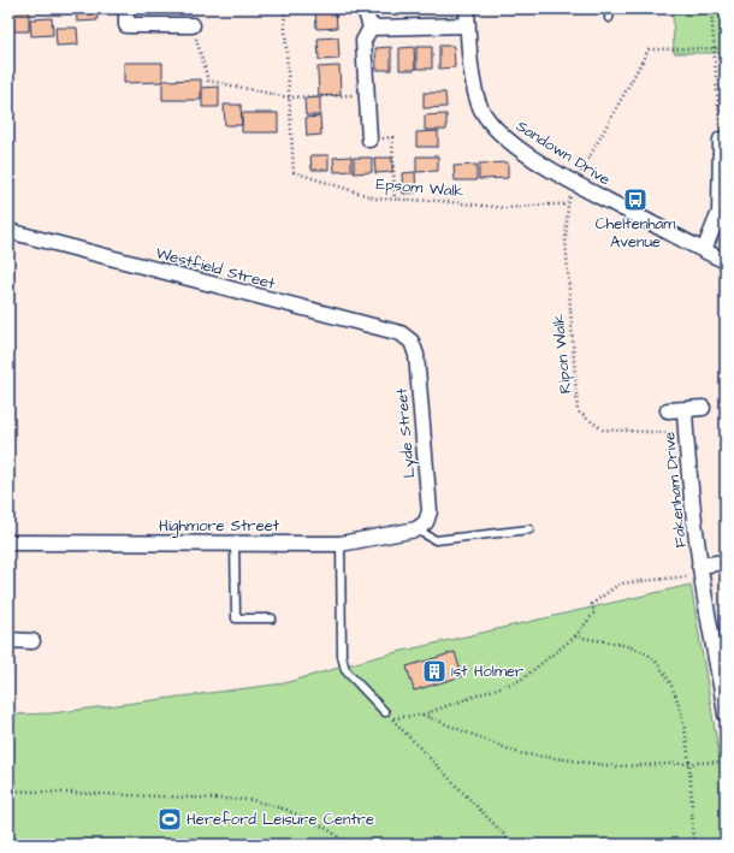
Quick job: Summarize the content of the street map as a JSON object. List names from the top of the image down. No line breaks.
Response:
{"streets":{"street":["Sandown Drive","Westfield Street","Lyde Street","Fakenham Drive","Highmore Street"],"path":["Epsom Walk","Ripon Walk"]},"crossings":[["Sandown Drive","Ripon Walk"],["Epsom Walk","Ripon Walk"],["Westfield Street","Lyde Street"],["Ripon Walk","Fakenham Drive"],["Lyde Street","Highmore Street"]],"places":{"bus stop":["Cheltenham Avenue"],"building":["1st Holmer"],"sports":["Hereford Leisure Centre"]}}
